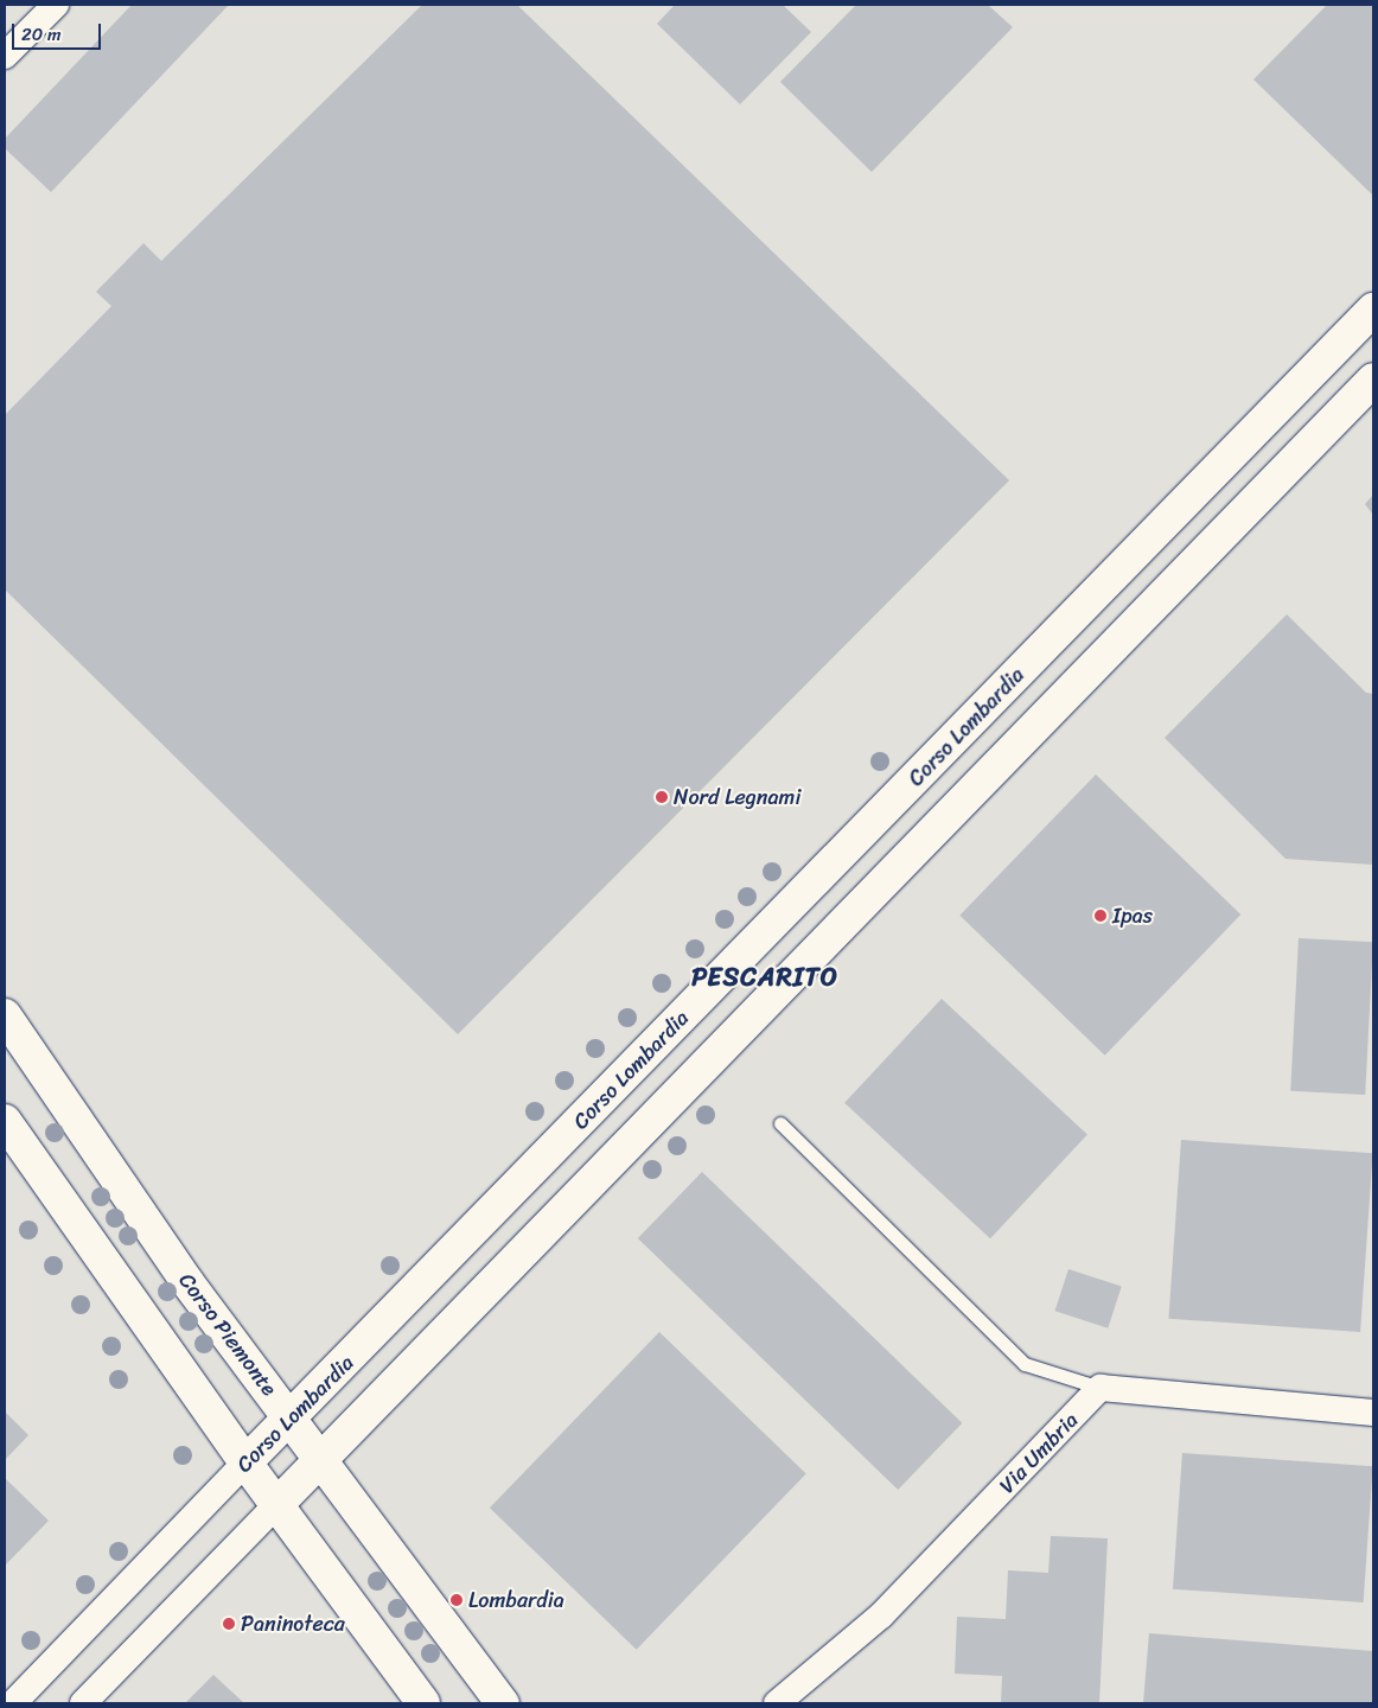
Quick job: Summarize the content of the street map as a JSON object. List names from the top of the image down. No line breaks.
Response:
{"streets":{"street":["Corso Lombardia","Corso Piemonte","Via Umbria"]},"crossings":[["Corso Lombardia","Corso Piemonte"]],"districts":["PESCARITO"],"places":["Nord Legnami","Ipas","Lombardia","Paninoteca"],"scale_bar":"20 m"}
